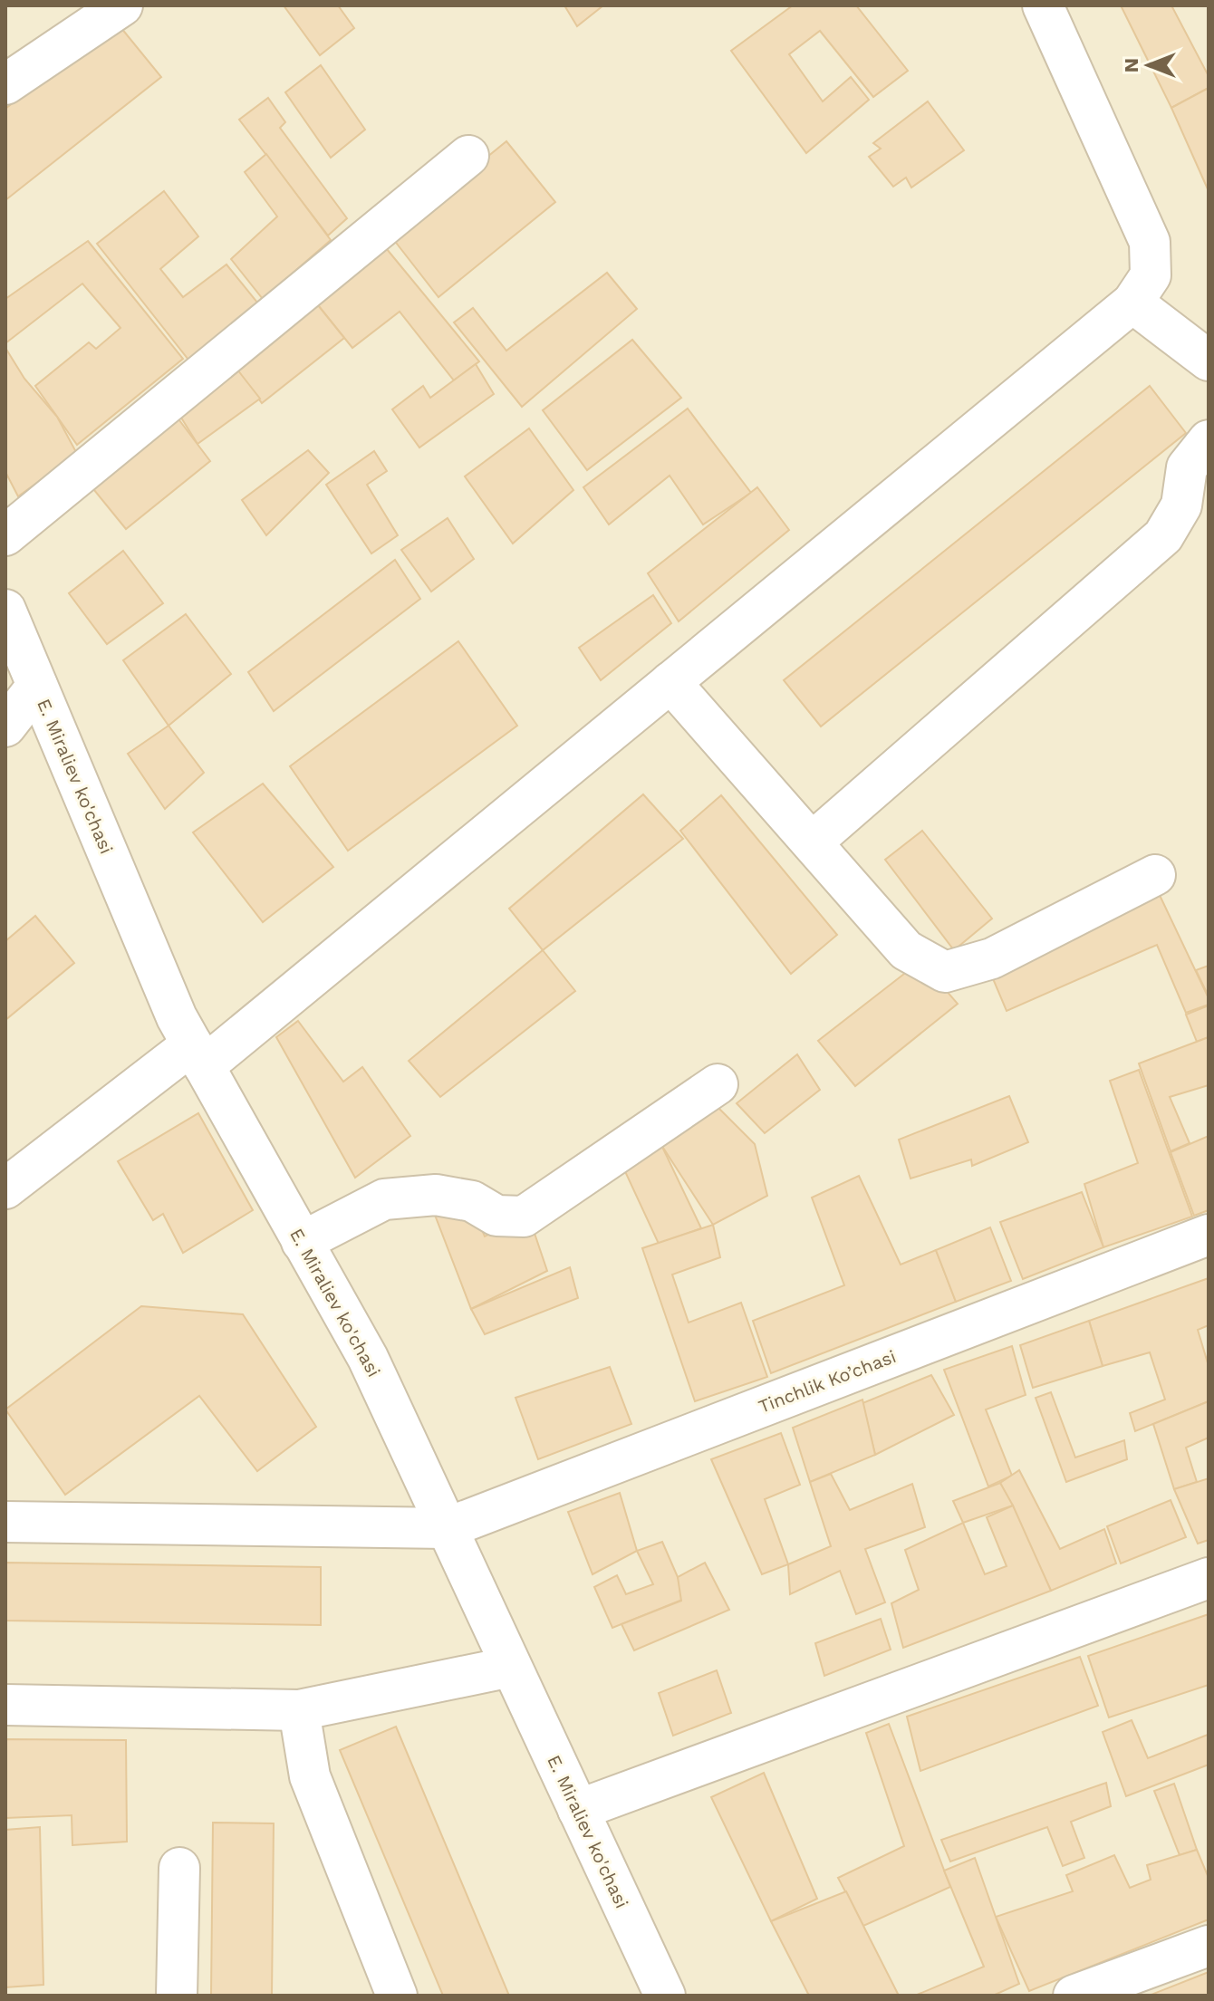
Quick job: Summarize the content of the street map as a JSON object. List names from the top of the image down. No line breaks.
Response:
{"streets":{"street":["E. Miraliev ko'chasi","Tinchlik Ko’chasi"]},"crossings":[["E. Miraliev ko'chasi","Tinchlik Ko’chasi"]],"north":"left"}
